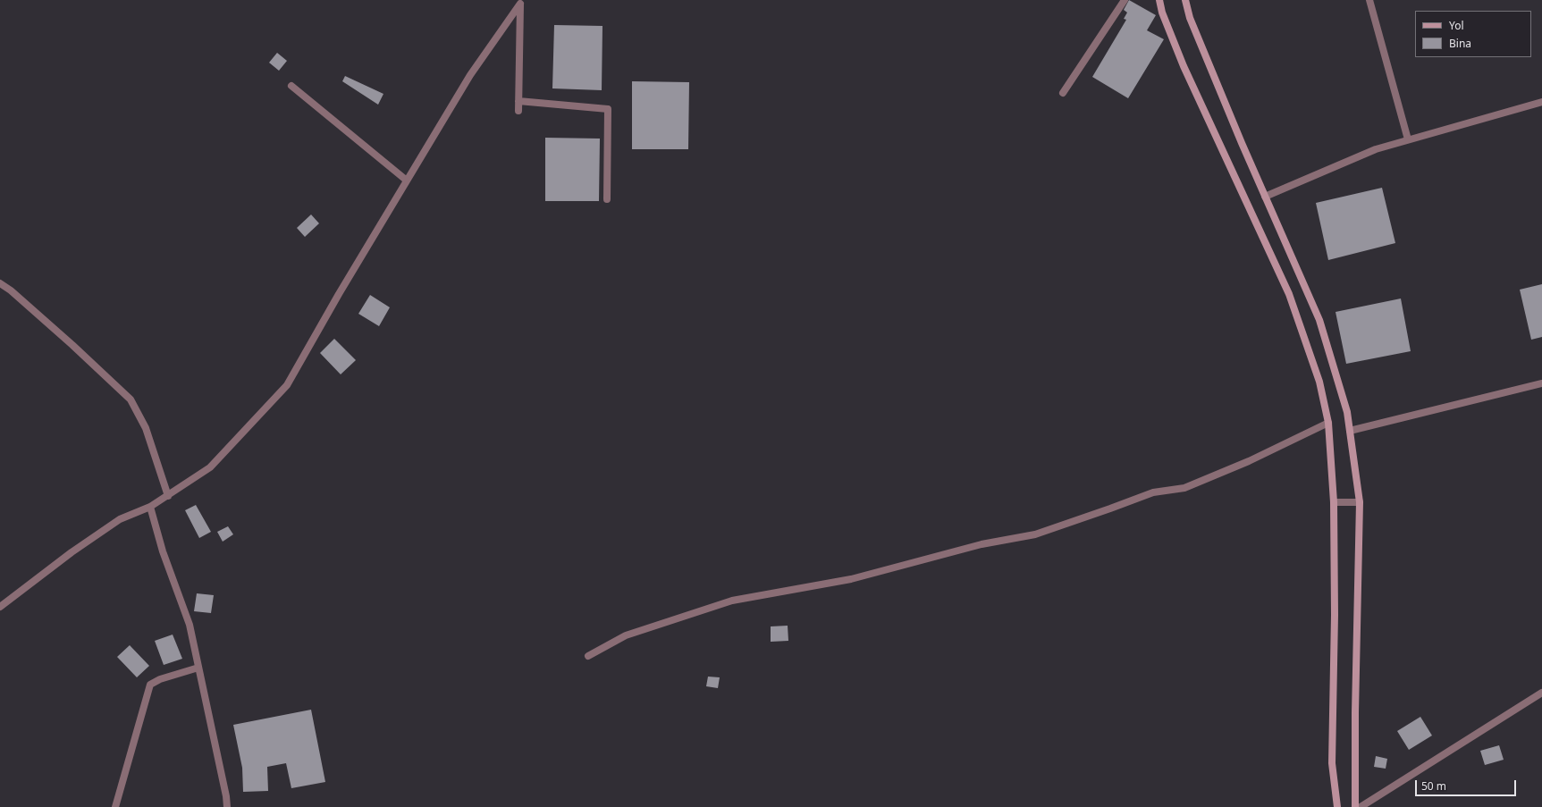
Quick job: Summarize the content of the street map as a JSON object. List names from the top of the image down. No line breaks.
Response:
{"legend":["Yol","Bina"],"scale_bar":"50 m"}
